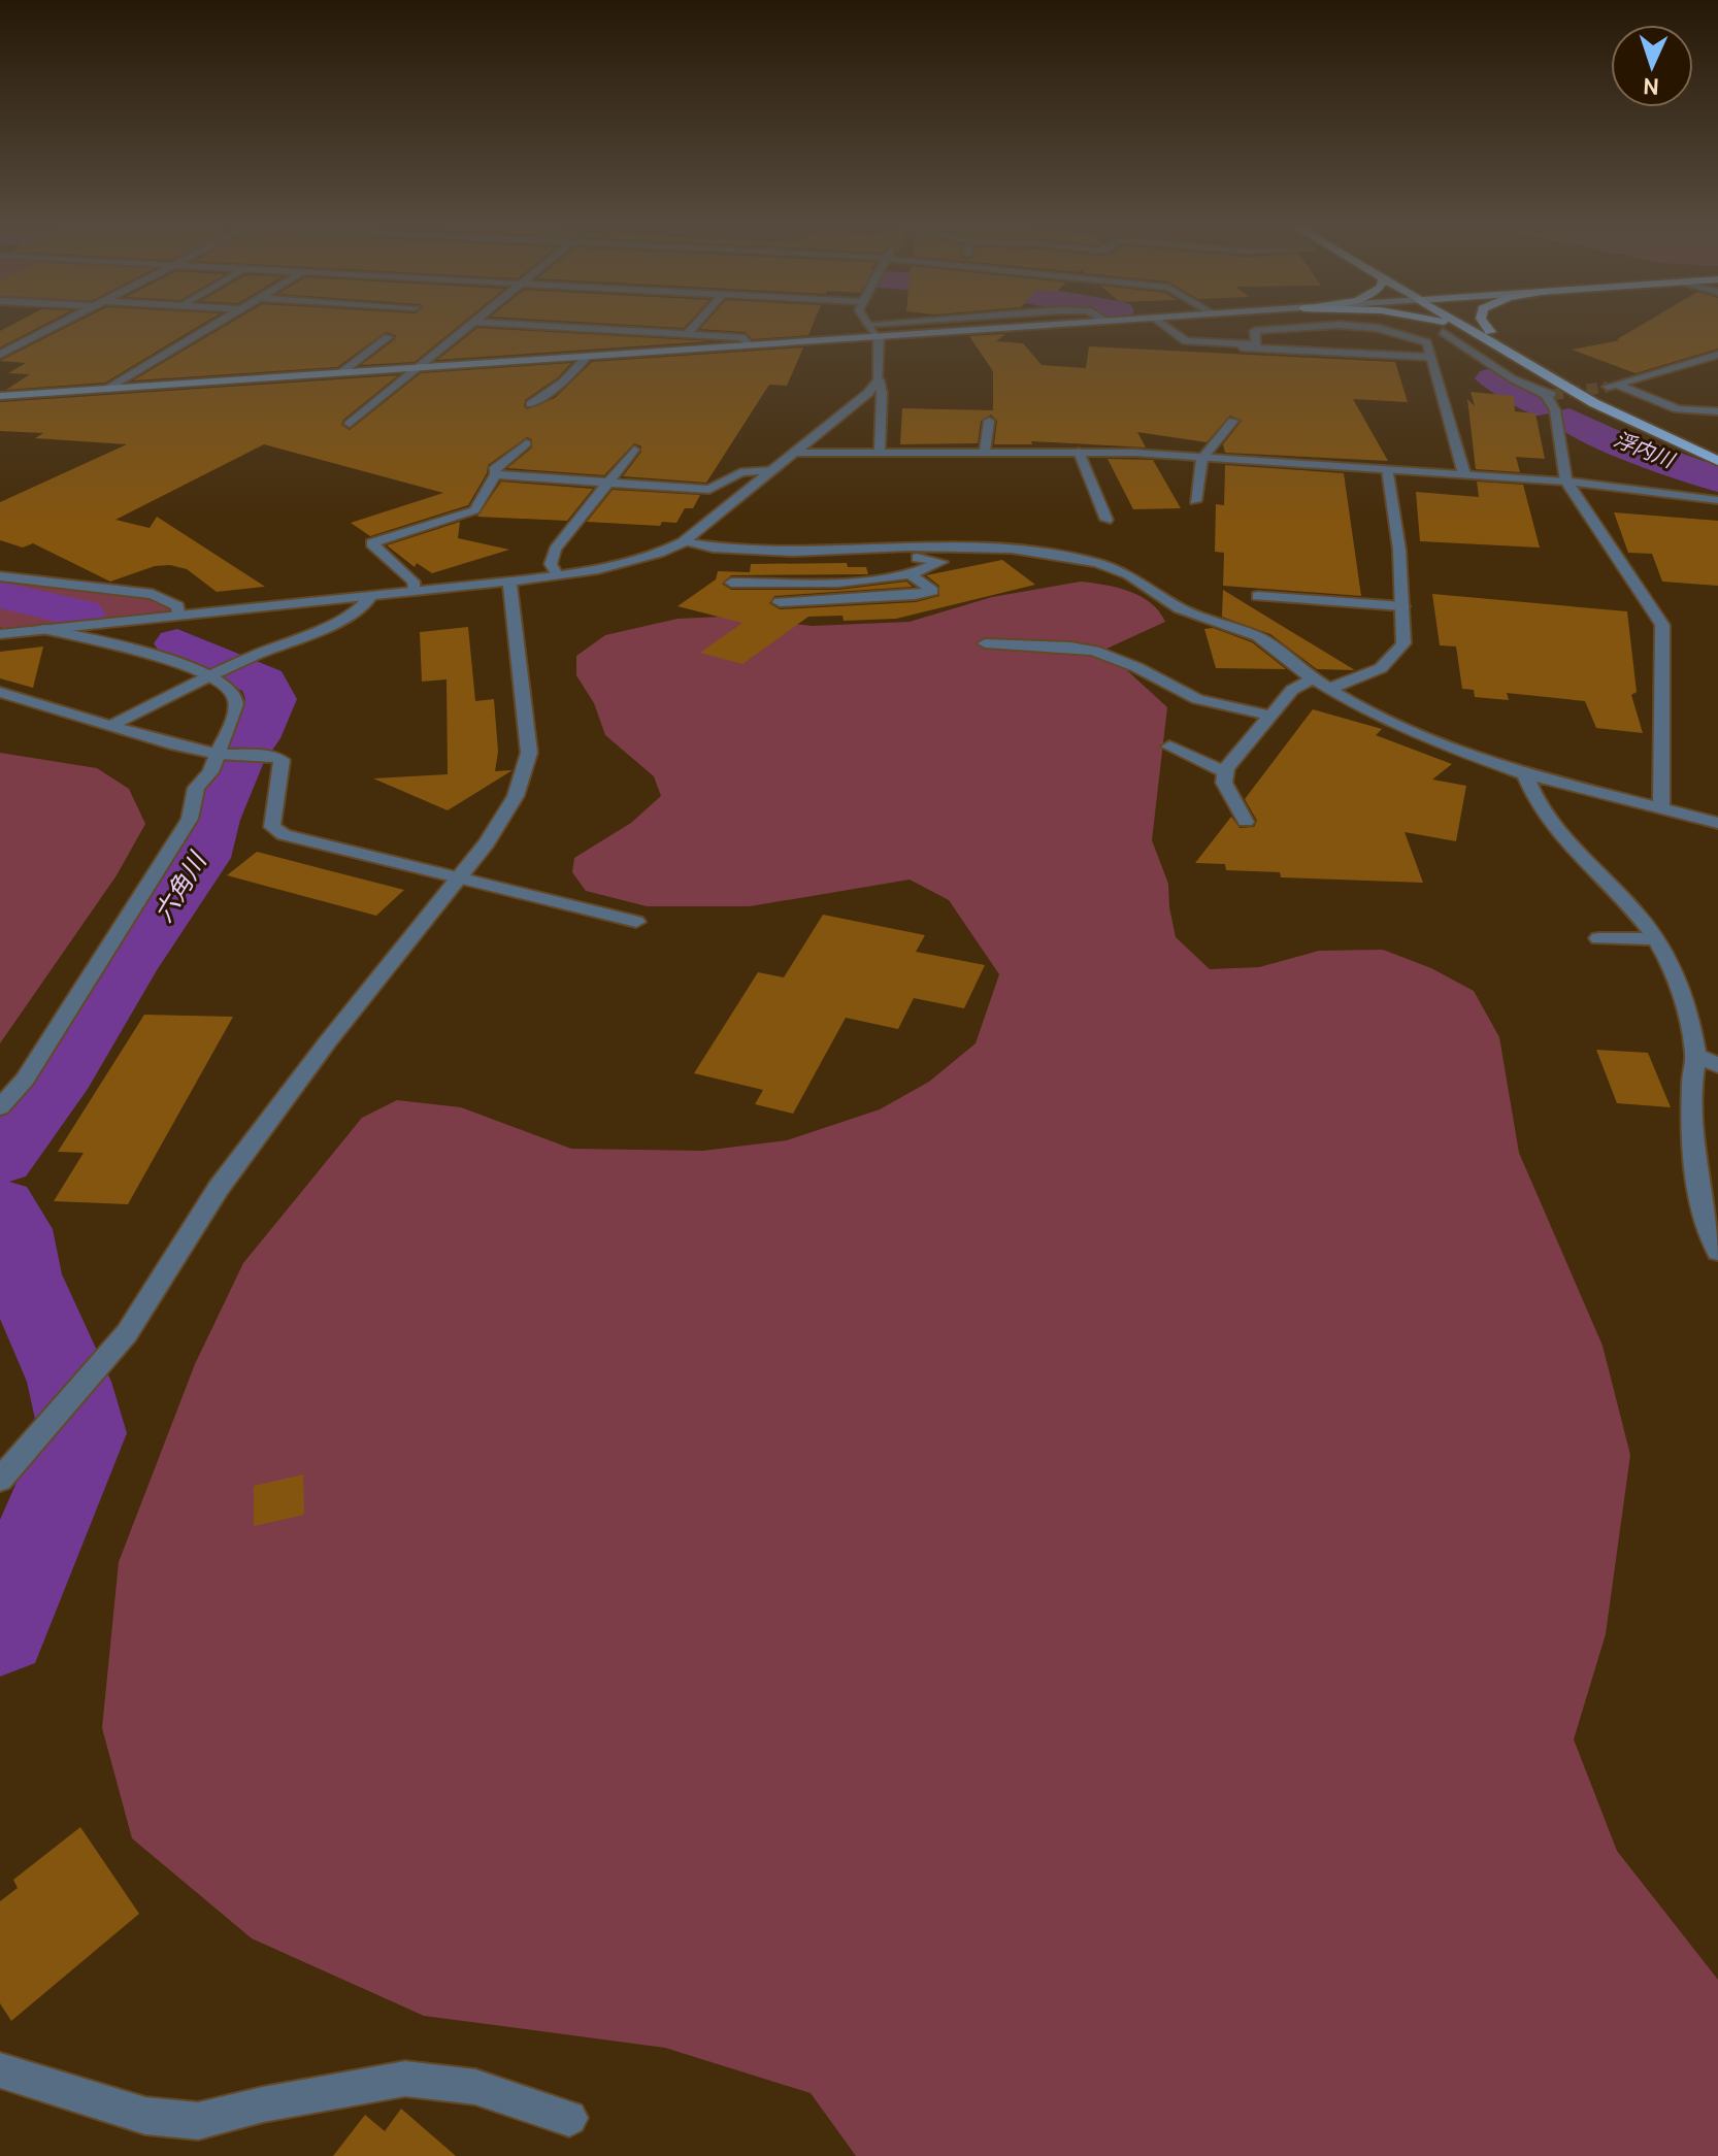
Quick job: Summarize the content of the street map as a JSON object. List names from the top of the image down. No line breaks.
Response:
{"water":["浮内川","六角川"],"north":"bottom"}
